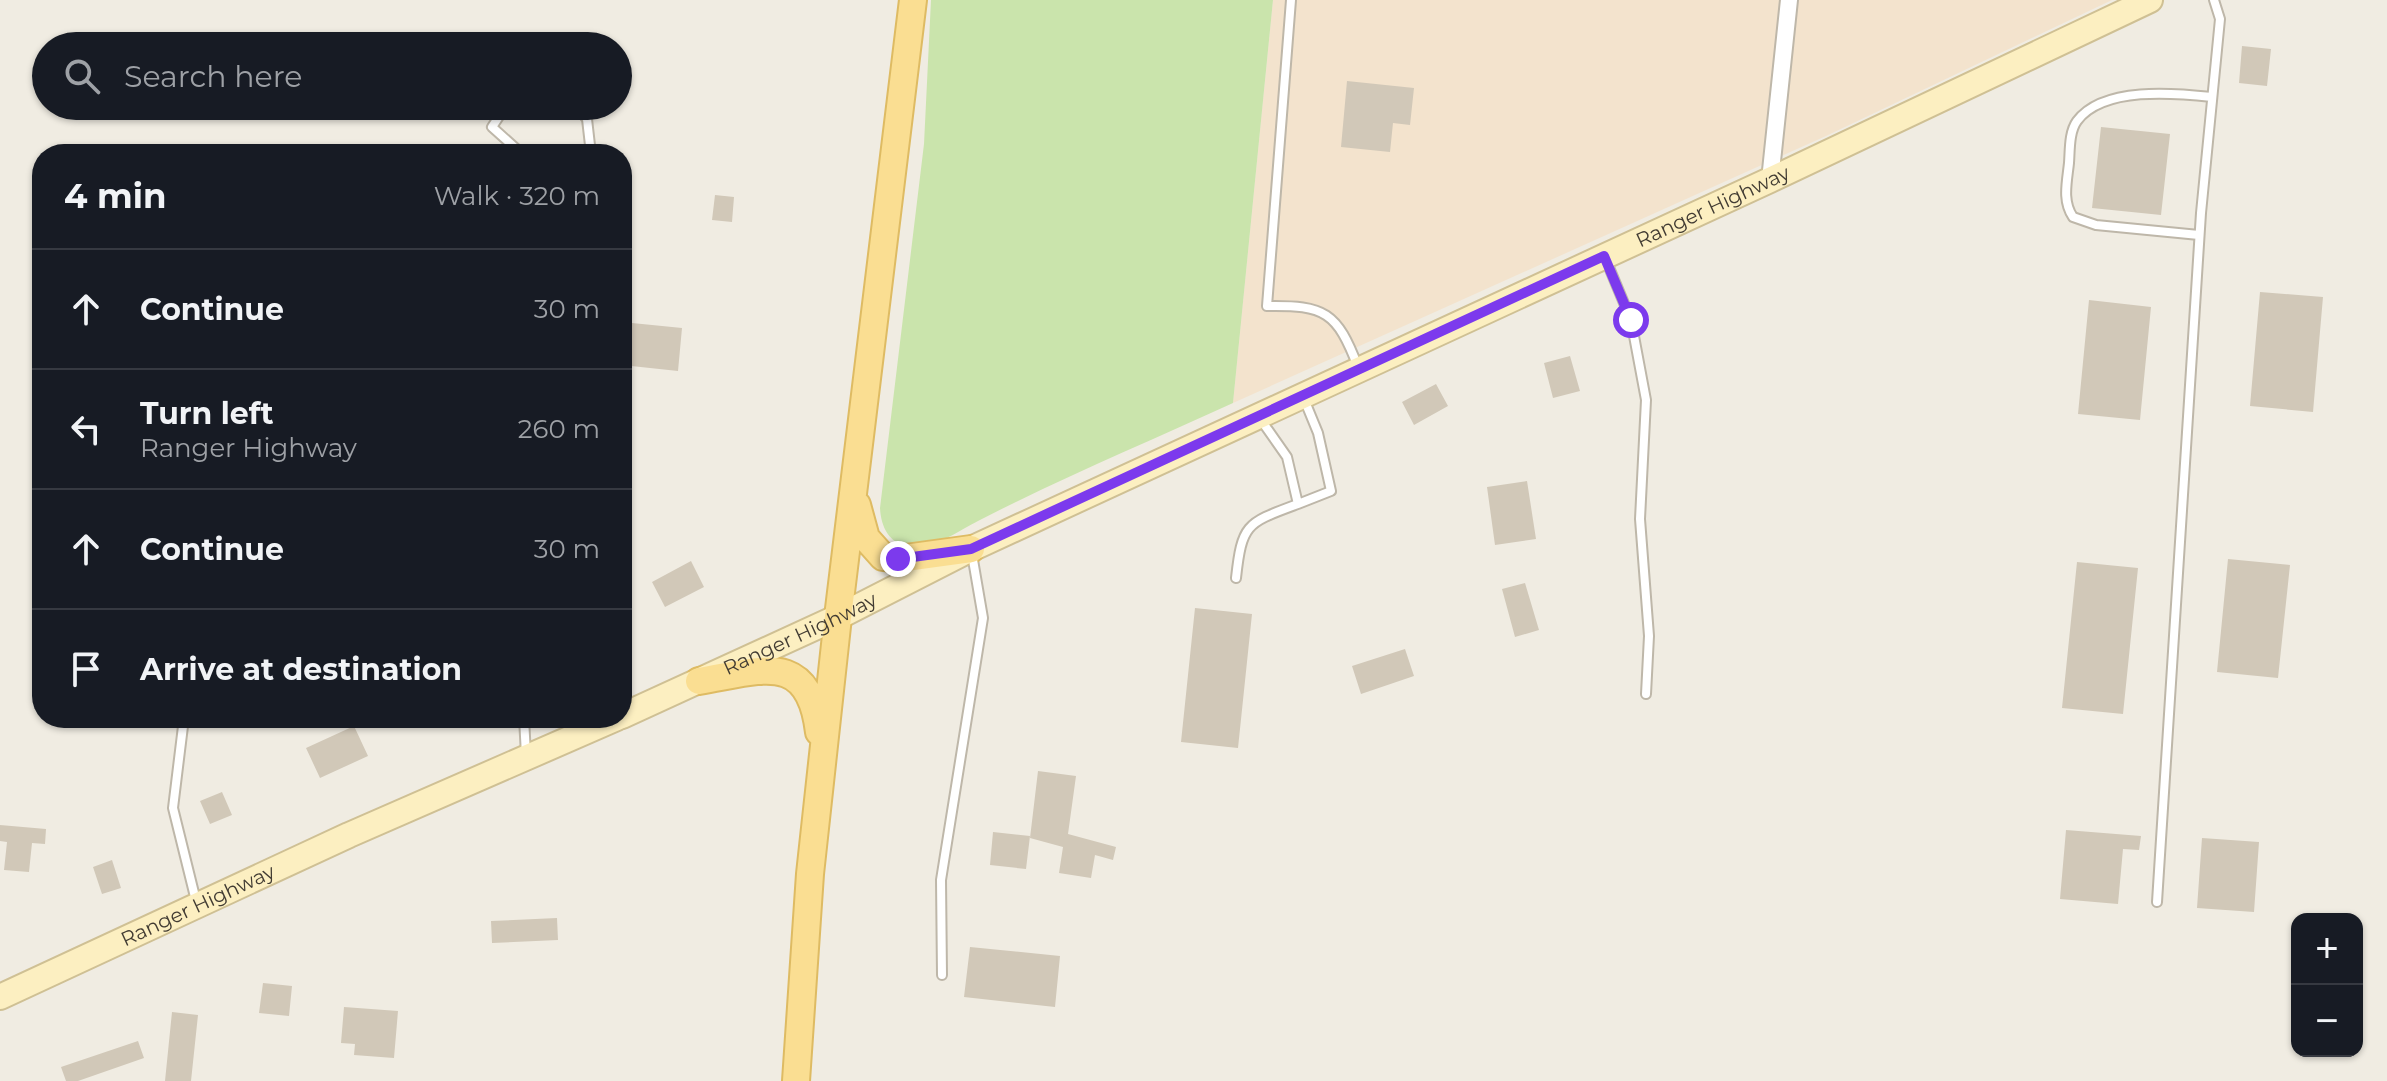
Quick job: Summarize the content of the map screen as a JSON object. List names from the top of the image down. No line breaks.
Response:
{"streets":{"main road":["Ranger Highway"]},"page":{"search":"Search here","heading":["4 min","Walk · 320 m"],"list":[["Continue","30 m"],["Turn left","Ranger Highway","260 m"],["Continue","30 m"],"Arrive at destination"],"map_buttons":["+","−"]}}
